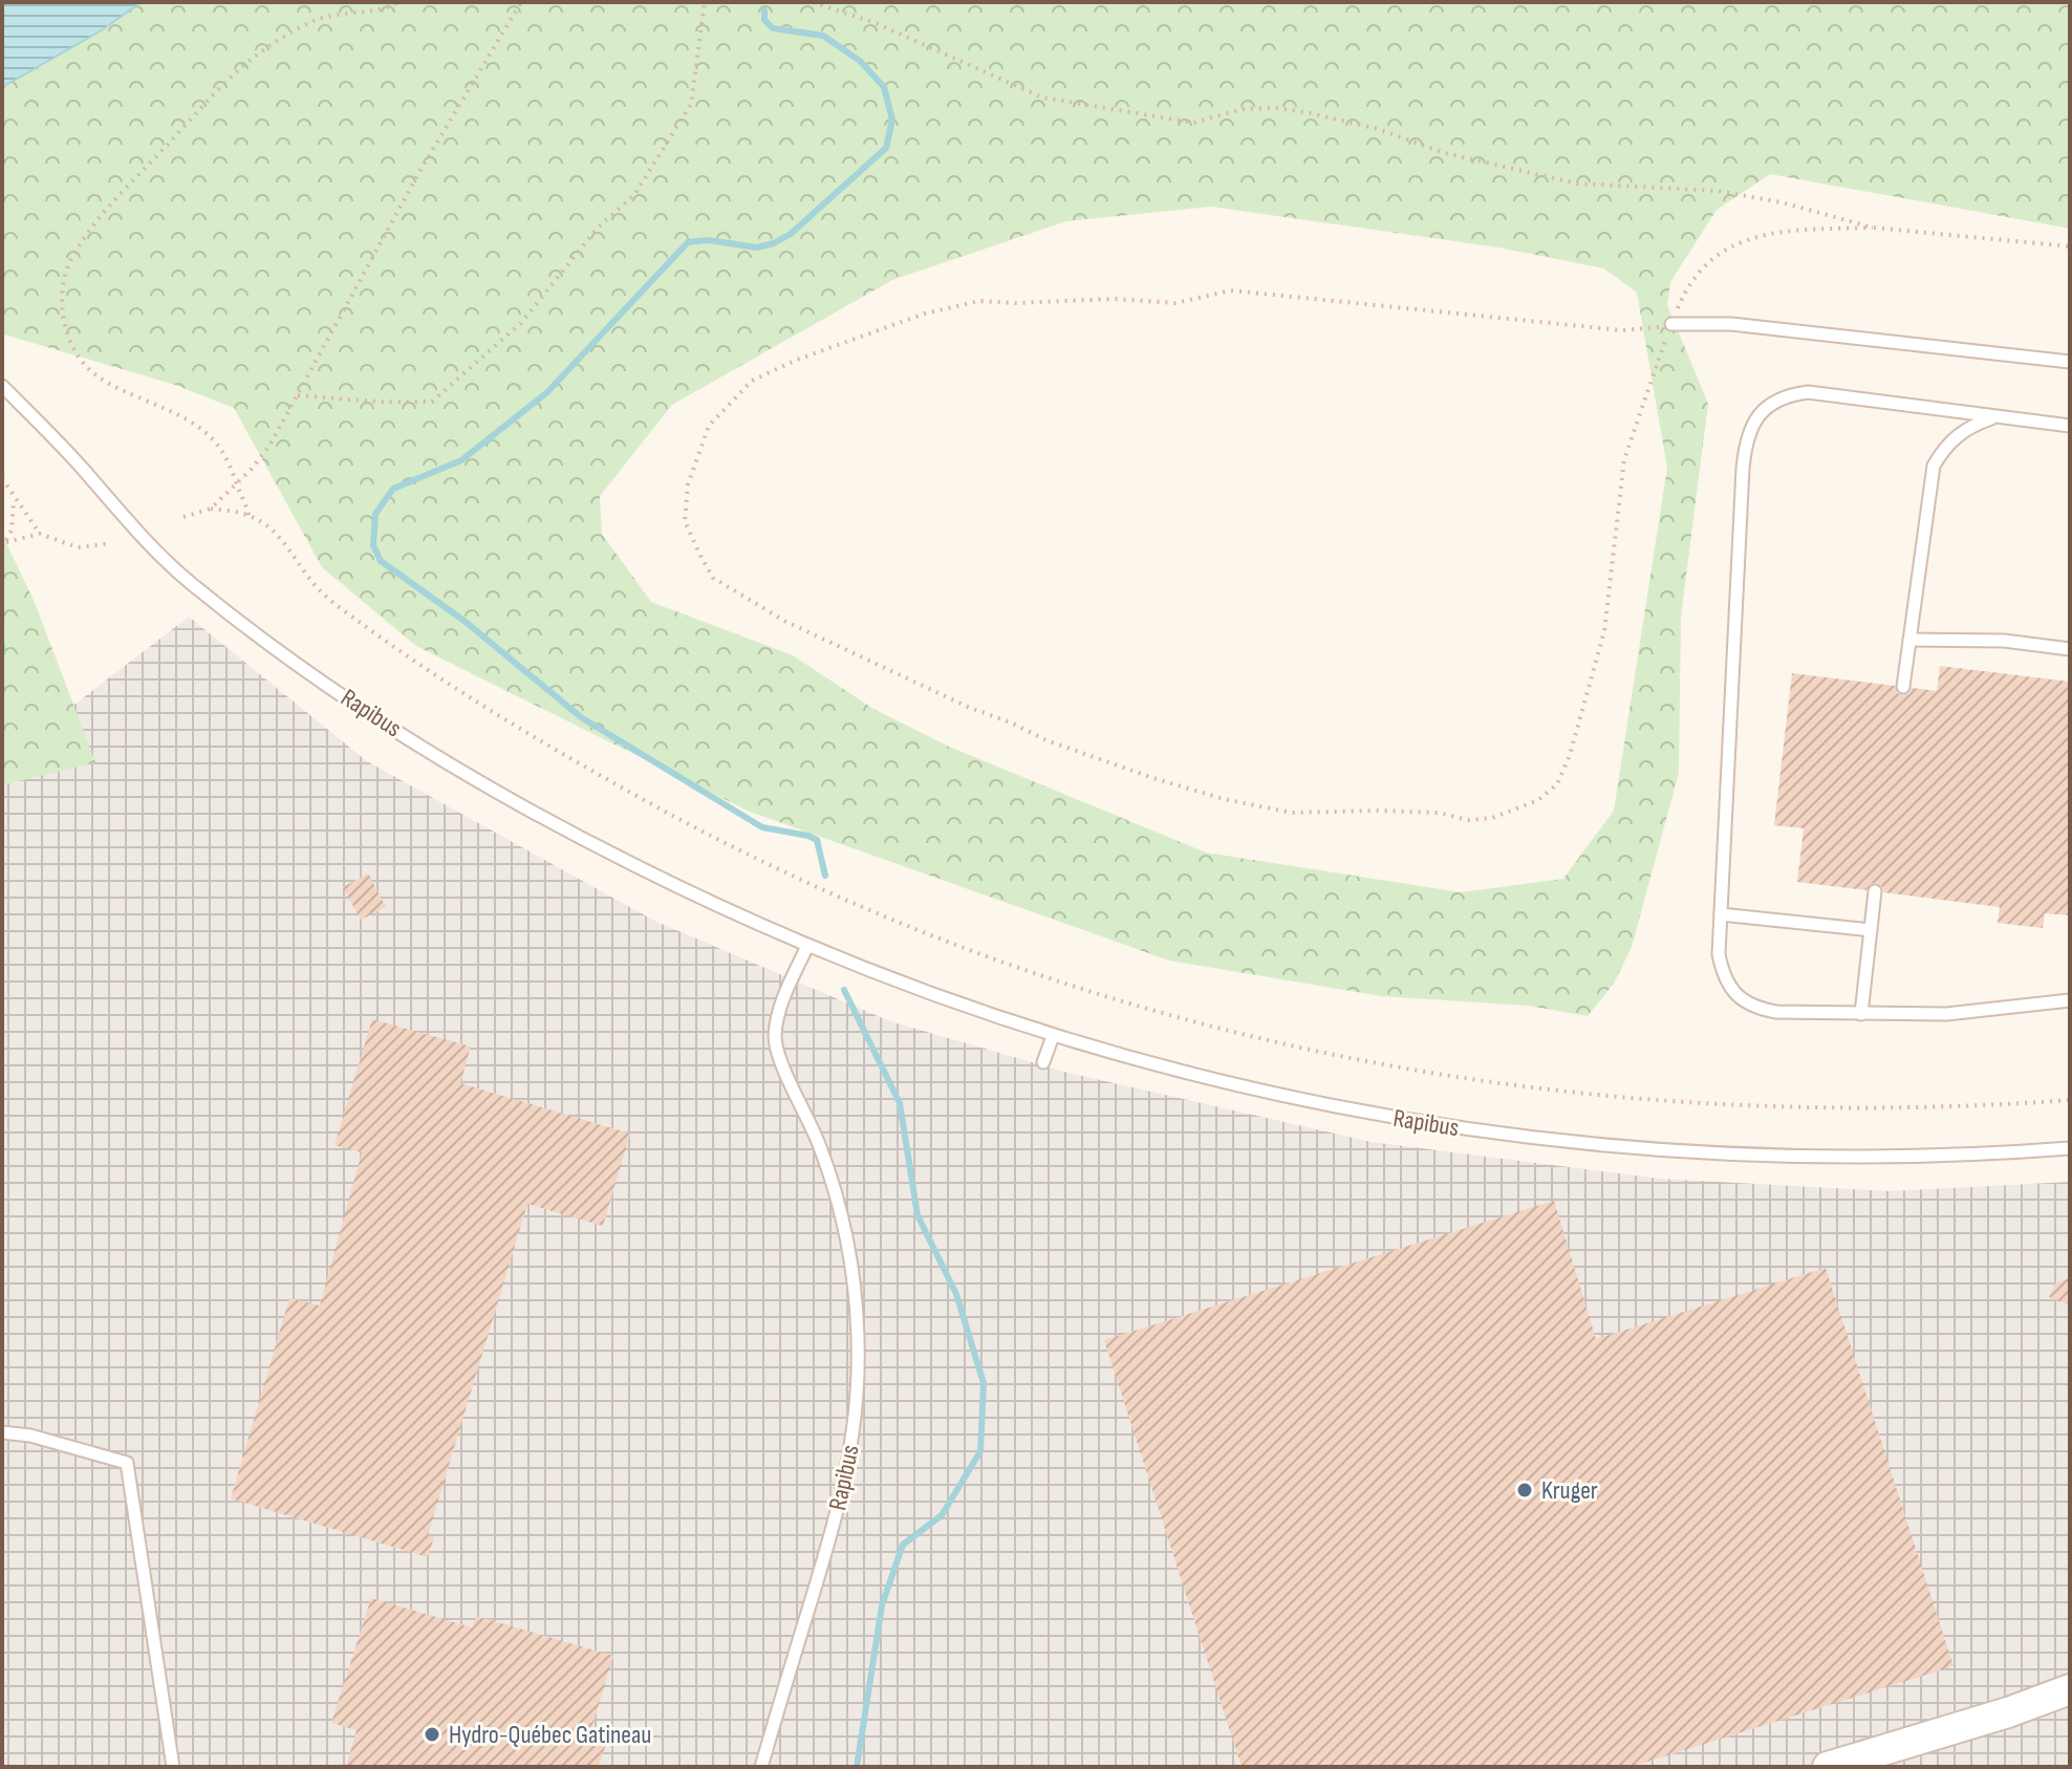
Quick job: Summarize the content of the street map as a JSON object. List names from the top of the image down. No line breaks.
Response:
{"streets":{"lane":["Rapibus"]},"places":["Kruger","Hydro-Québec Gatineau"]}
